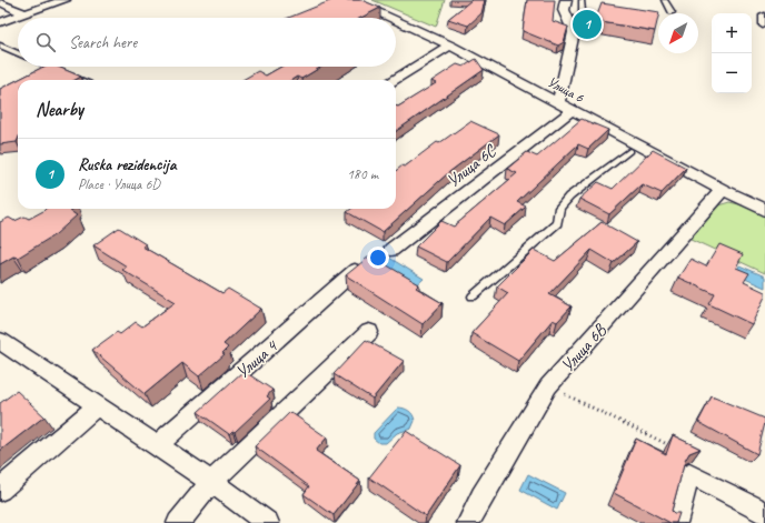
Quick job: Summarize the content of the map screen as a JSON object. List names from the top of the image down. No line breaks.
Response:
{"streets":{"street":["Улица 6","Улица 6C","Улица 6B","Улица 4"]},"crossings":[["Улица 6","Улица 6C"],["Улица 6","Улица 6B"]],"north":"bottom left","page":{"pins":"1","map_buttons":["+","−"],"search":"Search here","heading":"Nearby","list":[{"mark":"1","name":"Ruska rezidencija","note":"Place · Улица 6D","value":"180 m"}]}}
